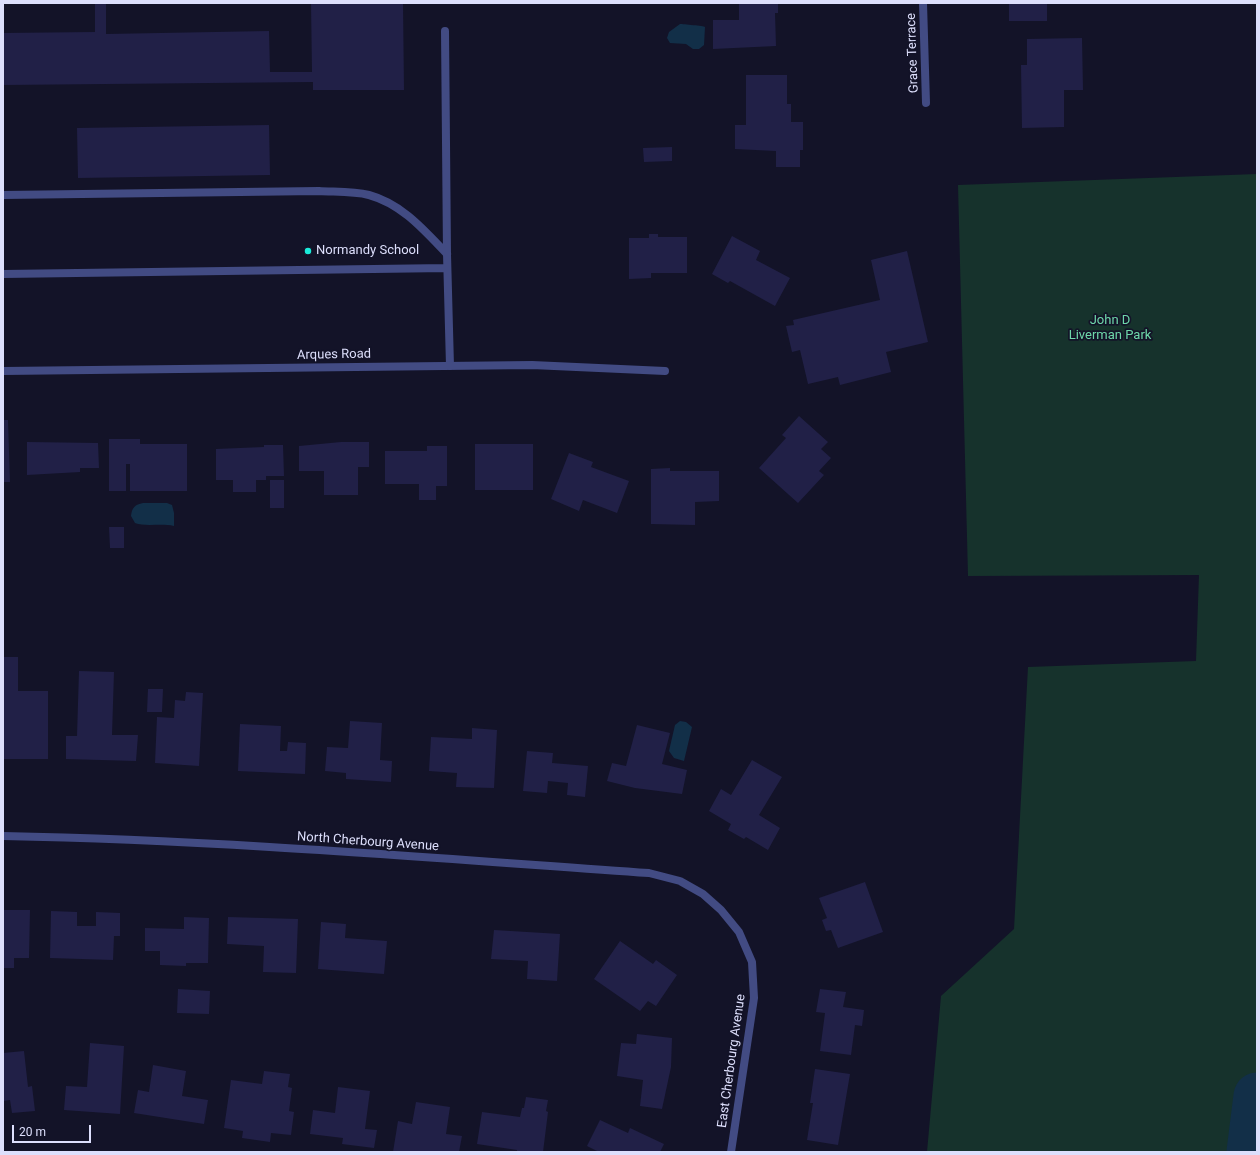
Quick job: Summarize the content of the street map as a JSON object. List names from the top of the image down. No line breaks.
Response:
{"streets":{"street":["Grace Terrace","Arques Road","North Cherbourg Avenue","East Cherbourg Avenue"]},"crossings":[["North Cherbourg Avenue","East Cherbourg Avenue"]],"parks":["John D Liverman Park"],"places":["Normandy School"],"scale_bar":"20 m"}
